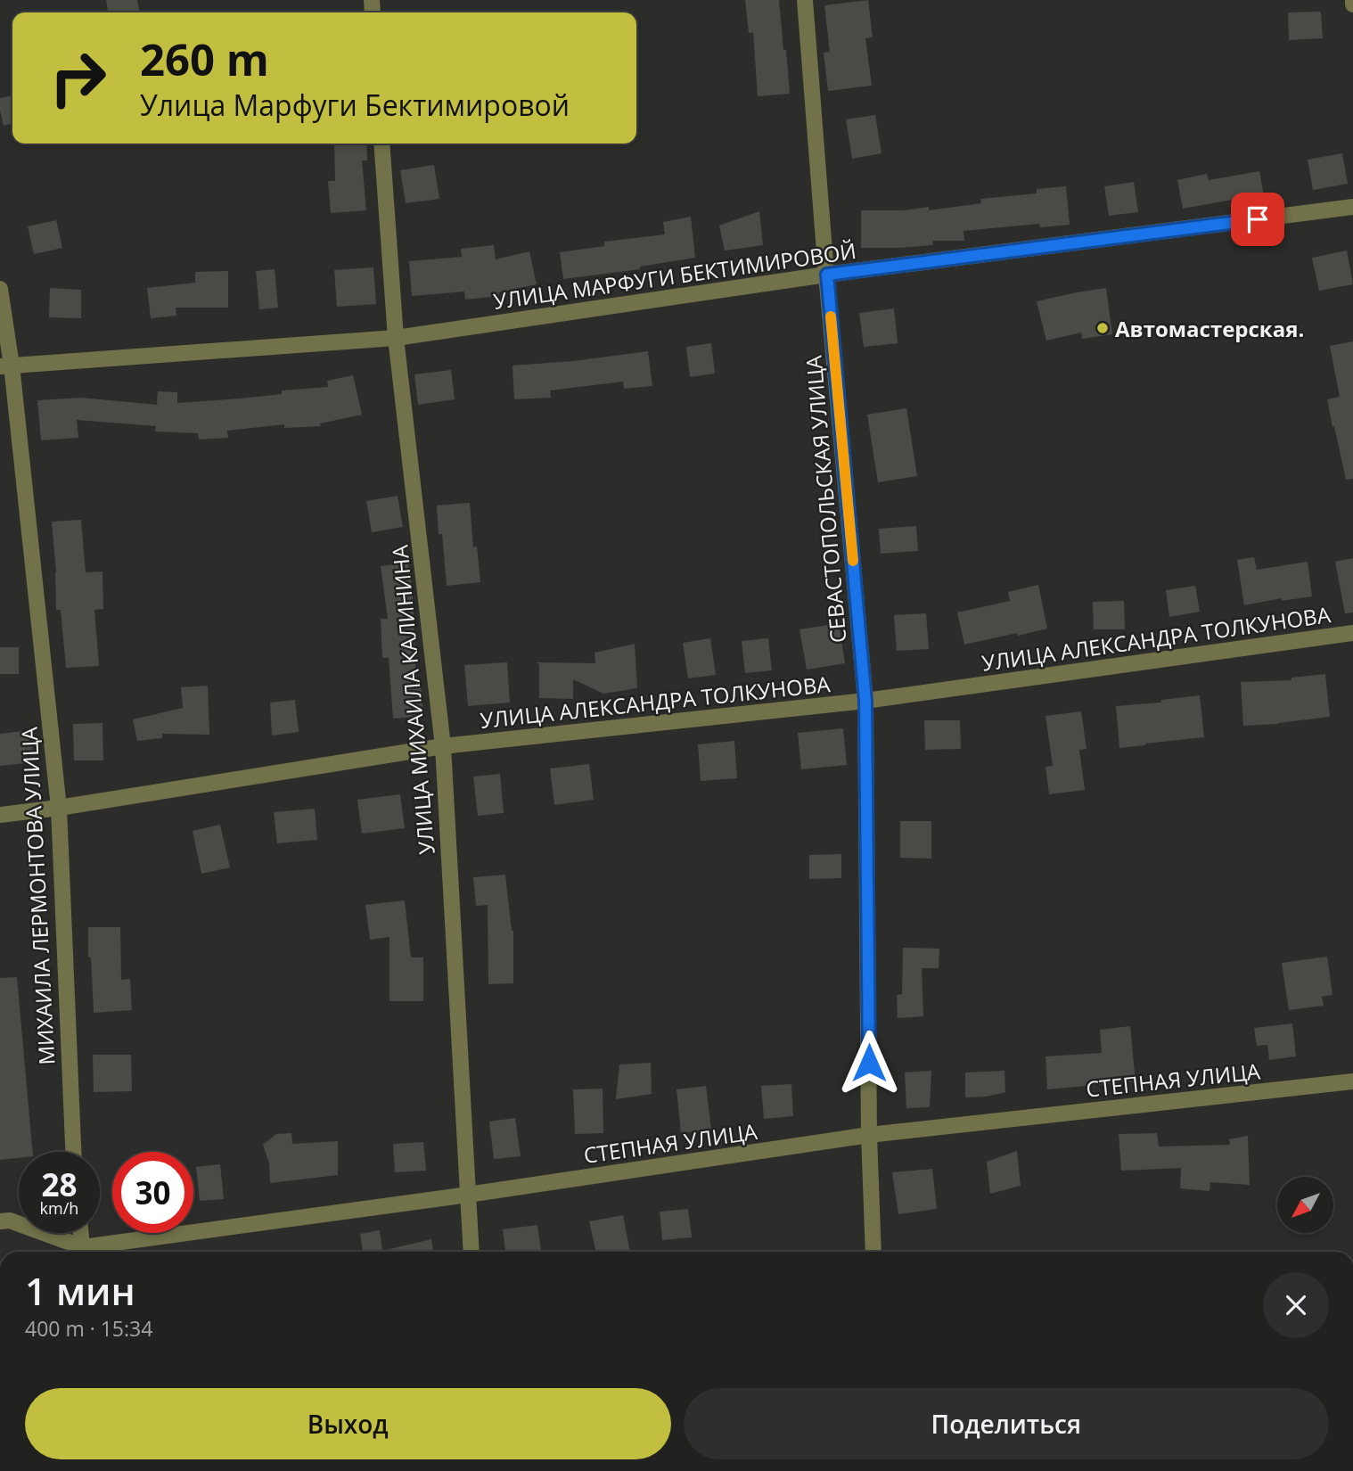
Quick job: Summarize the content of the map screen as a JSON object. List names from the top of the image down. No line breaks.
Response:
{"streets":{"street":["УЛИЦА МАРФУГИ БЕКТИМИРОВОЙ","СЕВАСТОПОЛЬСКАЯ УЛИЦА","УЛИЦА АЛЕКСАНДРА ТОЛКУНОВА","УЛИЦА МИХАИЛА КАЛИНИНА","МИХАИЛА ЛЕРМОНТОВА УЛИЦА","СТЕПНАЯ УЛИЦА"]},"crossings":[["УЛИЦА МАРФУГИ БЕКТИМИРОВОЙ","СЕВАСТОПОЛЬСКАЯ УЛИЦА"],["УЛИЦА МАРФУГИ БЕКТИМИРОВОЙ","УЛИЦА МИХАИЛА КАЛИНИНА"],["УЛИЦА МАРФУГИ БЕКТИМИРОВОЙ","МИХАИЛА ЛЕРМОНТОВА УЛИЦА"],["СЕВАСТОПОЛЬСКАЯ УЛИЦА","УЛИЦА АЛЕКСАНДРА ТОЛКУНОВА"],["СЕВАСТОПОЛЬСКАЯ УЛИЦА","СТЕПНАЯ УЛИЦА"],["УЛИЦА АЛЕКСАНДРА ТОЛКУНОВА","УЛИЦА МИХАИЛА КАЛИНИНА"],["УЛИЦА АЛЕКСАНДРА ТОЛКУНОВА","МИХАИЛА ЛЕРМОНТОВА УЛИЦА"],["УЛИЦА МИХАИЛА КАЛИНИНА","СТЕПНАЯ УЛИЦА"]],"places":["Автомастерская."],"north":"bottom left","page":{"turn":["260 m","Улица Марфуги Бектимировой"],"speed":"28 km/h","limit":"30","heading":["1 мин","400 m · 15:34"],"buttons":["Выход","Поделиться"]}}
